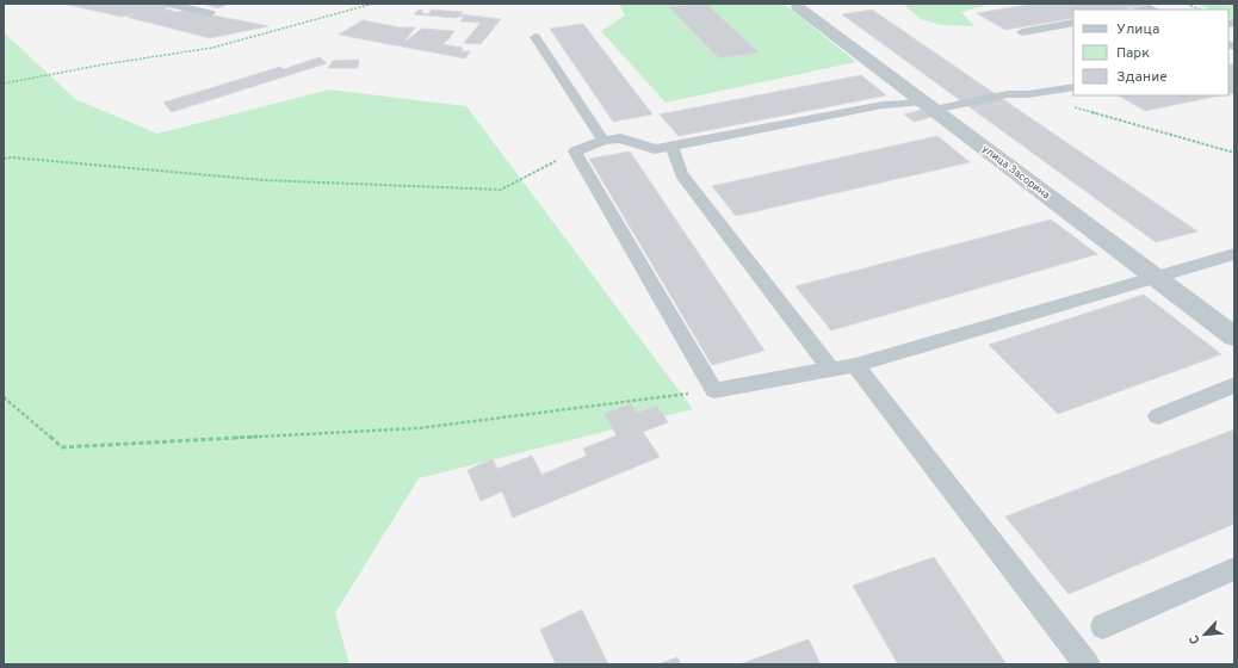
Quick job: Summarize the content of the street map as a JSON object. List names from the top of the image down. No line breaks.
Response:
{"streets":{"street":["улица Засорина"]},"legend":["Улица","Парк","Здание"],"north":"bottom left"}
